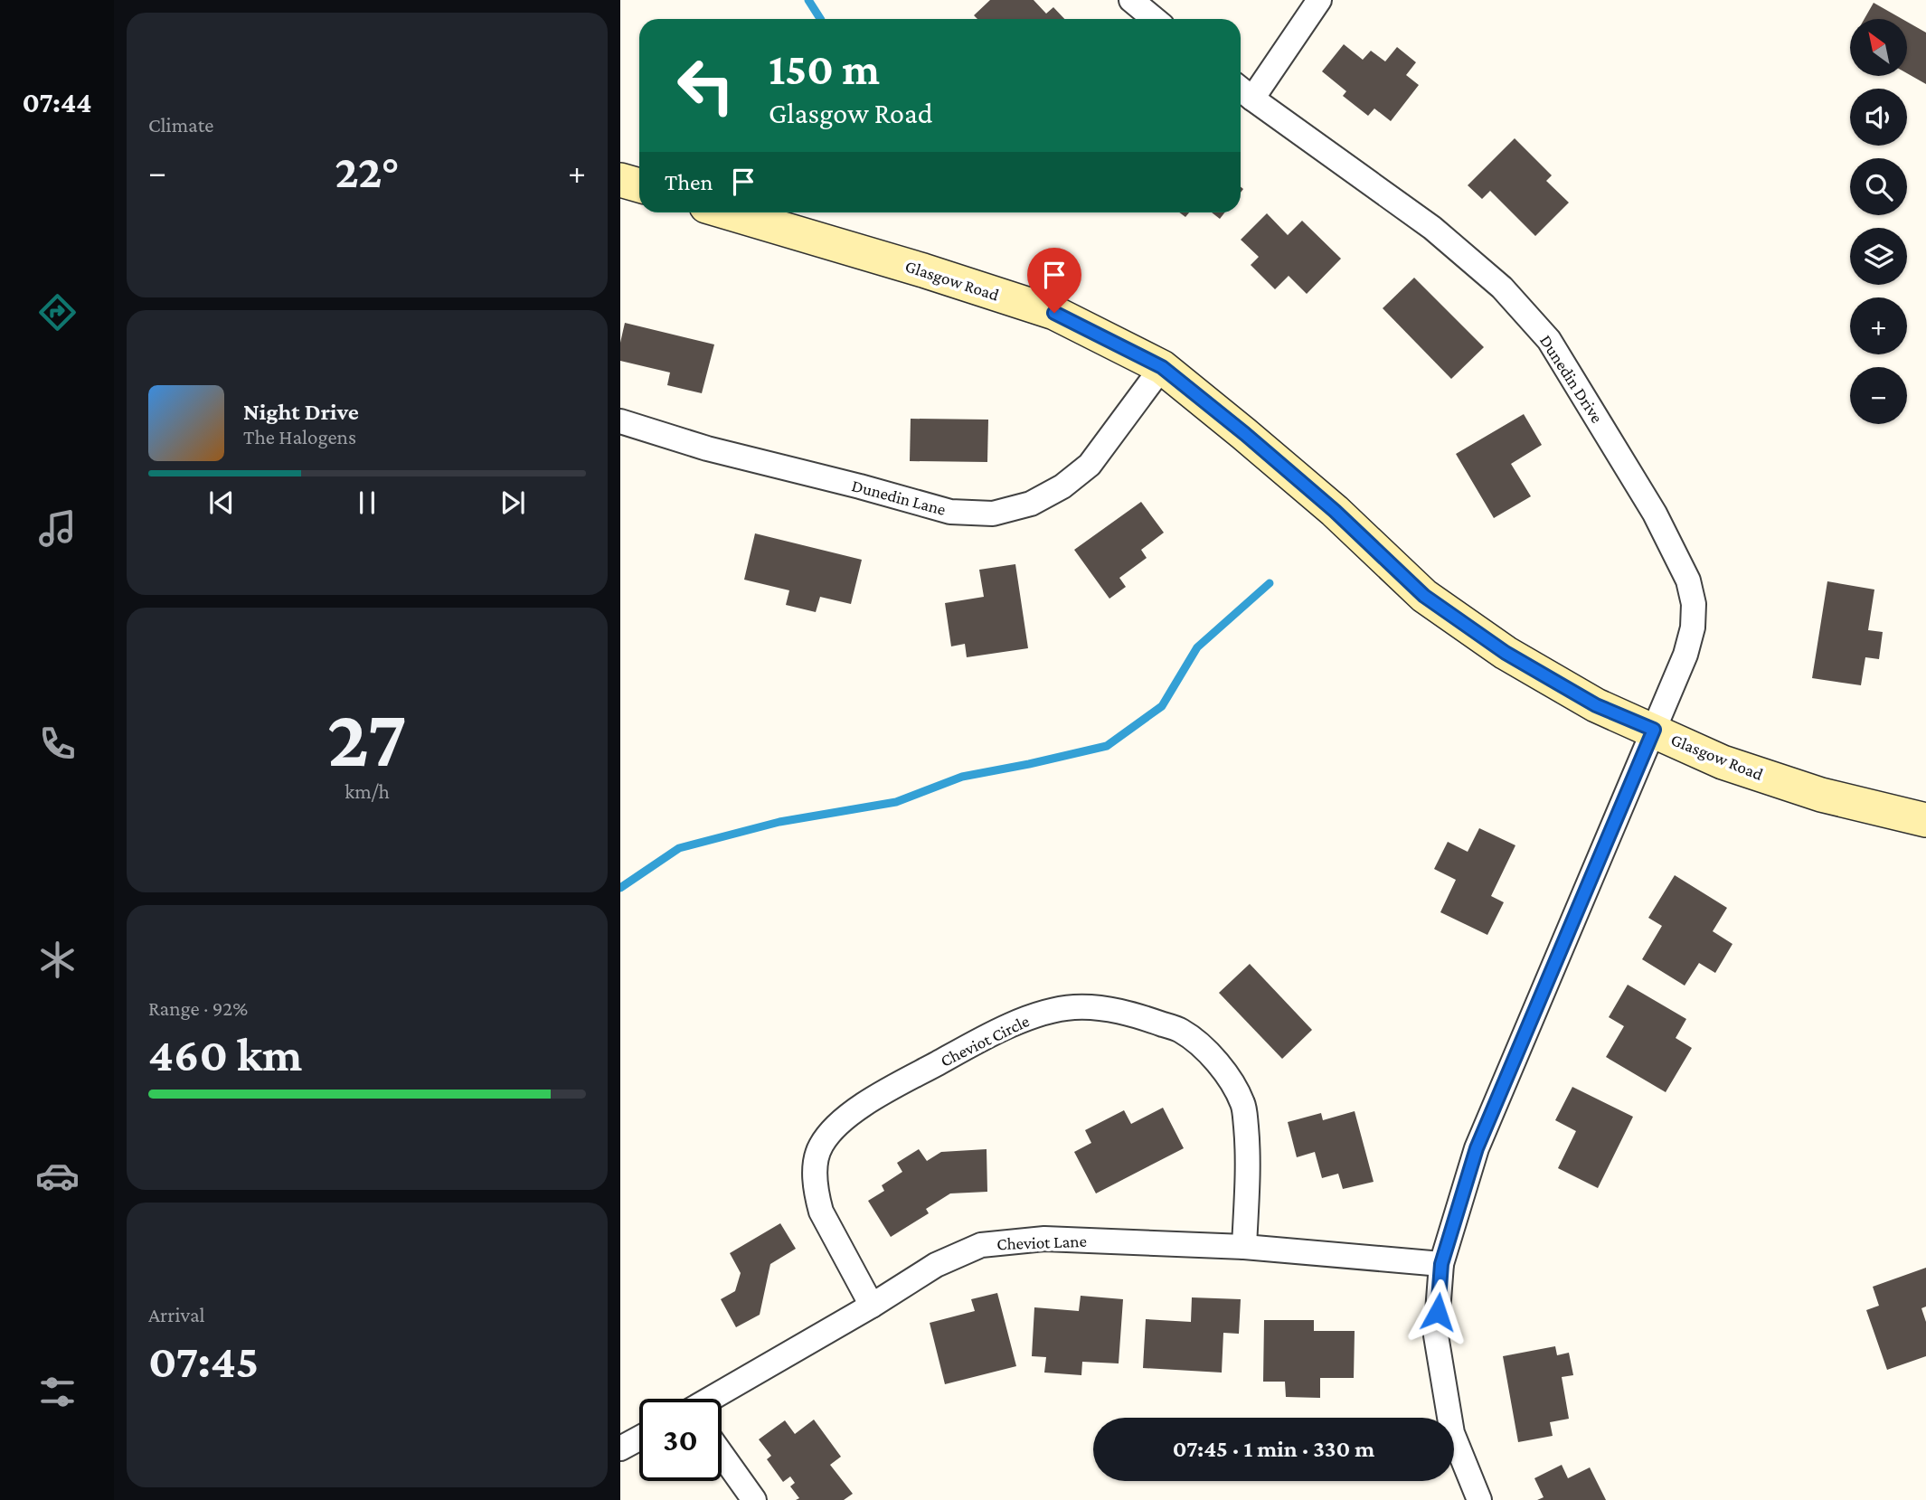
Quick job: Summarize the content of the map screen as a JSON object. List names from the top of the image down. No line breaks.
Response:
{"streets":{"street":["Glasgow Road","Dunedin Drive","Dunedin Lane","Cheviot Circle","Cheviot Lane"]},"crossings":[["Glasgow Road","Dunedin Drive"],["Glasgow Road","Dunedin Lane"],["Dunedin Drive","Cheviot Lane"],["Cheviot Circle","Cheviot Lane"]],"north":"top left","page":{"tabs":"07:44","tile":["Climate",["27","km/h"],["Range · 92%","460 km"],["Arrival","07:45"]],"map_buttons":["+","−"],"turn":["150 m","Glasgow Road"],"heat":["−","22°","+"],"then":"Then","song":["Night Drive","The Halogens"],"limit":"30","trip":"07:45 · 1 min · 330 m"}}
